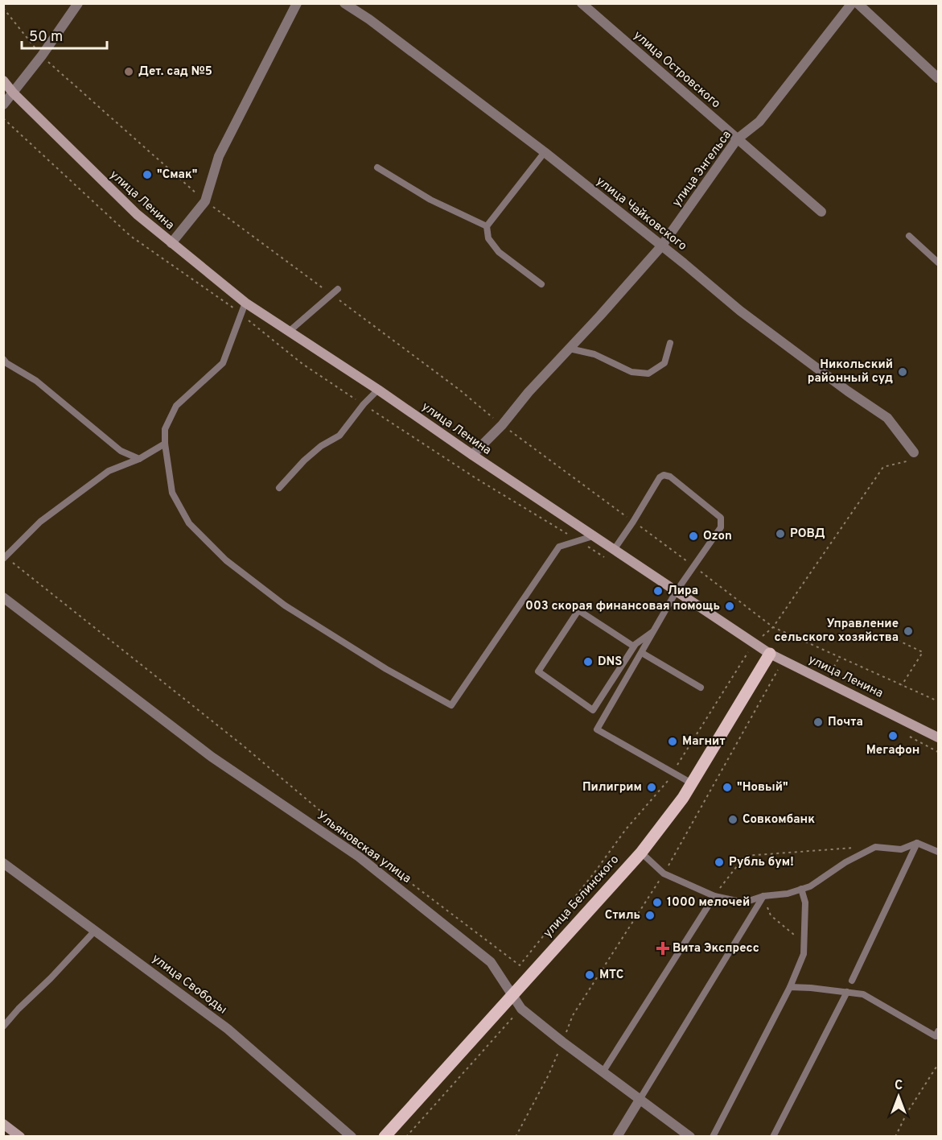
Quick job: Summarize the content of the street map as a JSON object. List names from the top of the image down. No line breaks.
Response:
{"streets":{"main road":["улица Ленина","улица Белинского"],"street":["улица Островского","улица Энгельса","улица Чайковского","Ульяновская улица","улица Свободы"]},"crossings":[["улица Островского","улица Энгельса"],["улица Энгельса","улица Ленина"],["улица Энгельса","улица Чайковского"],["улица Ленина","улица Белинского"],["Ульяновская улица","улица Белинского"]],"places":{"other":["Дет. сад №5","\"Смак\"","Никольский районный суд","РОВД","Ozon","Лира","003 скорая финансовая помощь","Управление сельского хозяйства","DNS","Почта","Мегафон","Магнит","Пилигрим","\"Новый\"","Совкомбанк","Рубль бум!","1000 мелочей","Стиль","МТС"],"health":["Вита Экспресс"]},"scale_bar":"50 m","north":"top"}
